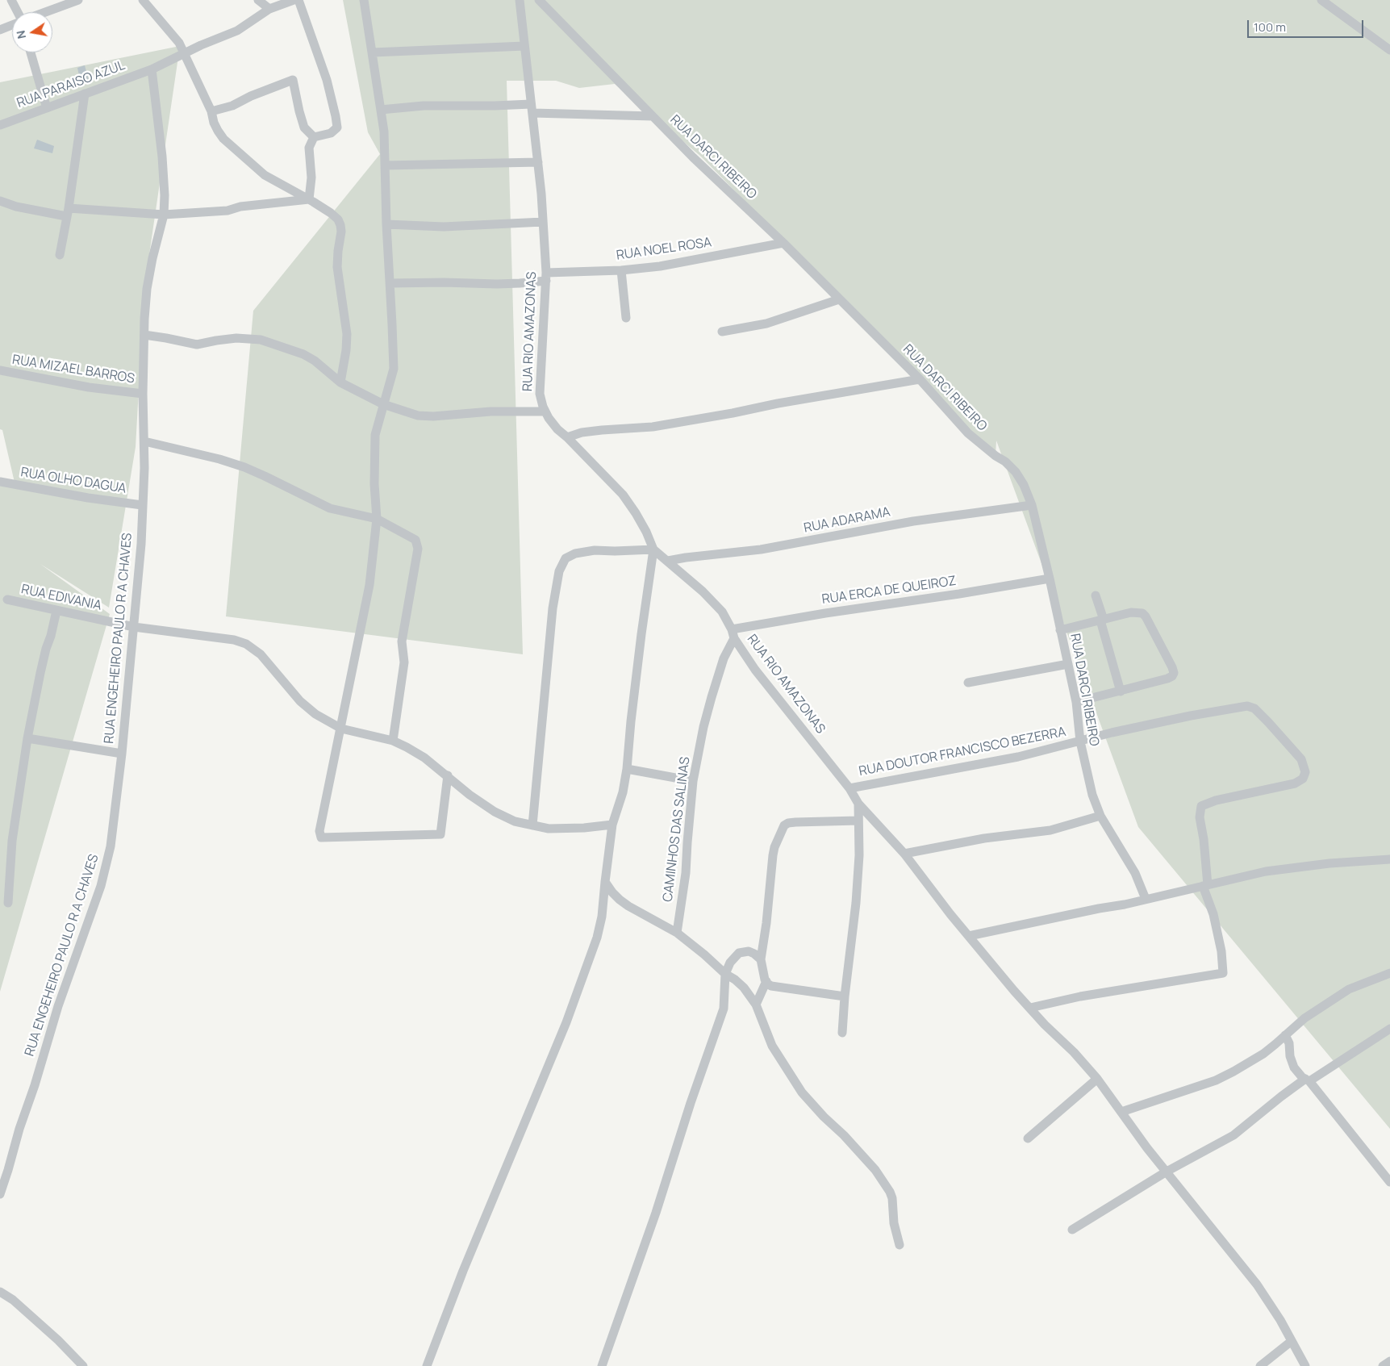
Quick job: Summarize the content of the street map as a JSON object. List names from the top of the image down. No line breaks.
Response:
{"streets":{"street":["RUA PARAISO AZUL","RUA DARCI RIBEIRO","RUA NOEL ROSA","RUA RIO AMAZONAS","RUA MIZAEL BARROS","RUA OLHO DAGUA","RUA ADARAMA","RUA ERCA DE QUEIROZ","RUA EDIVANIA","RUA ENGEHEIRO PAULO R A CHAVES","RUA DOUTOR FRANCISCO BEZERRA","CAMINHOS DAS SALINAS"]},"crossings":[["RUA PARAISO AZUL","RUA ENGEHEIRO PAULO R A CHAVES"],["RUA DARCI RIBEIRO","RUA NOEL ROSA"],["RUA DARCI RIBEIRO","RUA ADARAMA"],["RUA DARCI RIBEIRO","RUA ERCA DE QUEIROZ"],["RUA DARCI RIBEIRO","RUA DOUTOR FRANCISCO BEZERRA"],["RUA NOEL ROSA","RUA RIO AMAZONAS"],["RUA RIO AMAZONAS","RUA ADARAMA"],["RUA RIO AMAZONAS","RUA ERCA DE QUEIROZ"],["RUA RIO AMAZONAS","RUA DOUTOR FRANCISCO BEZERRA"],["RUA RIO AMAZONAS","CAMINHOS DAS SALINAS"],["RUA MIZAEL BARROS","RUA ENGEHEIRO PAULO R A CHAVES"],["RUA OLHO DAGUA","RUA ENGEHEIRO PAULO R A CHAVES"],["RUA ERCA DE QUEIROZ","CAMINHOS DAS SALINAS"],["RUA EDIVANIA","RUA ENGEHEIRO PAULO R A CHAVES"]],"scale_bar":"100 m","north":"left"}
